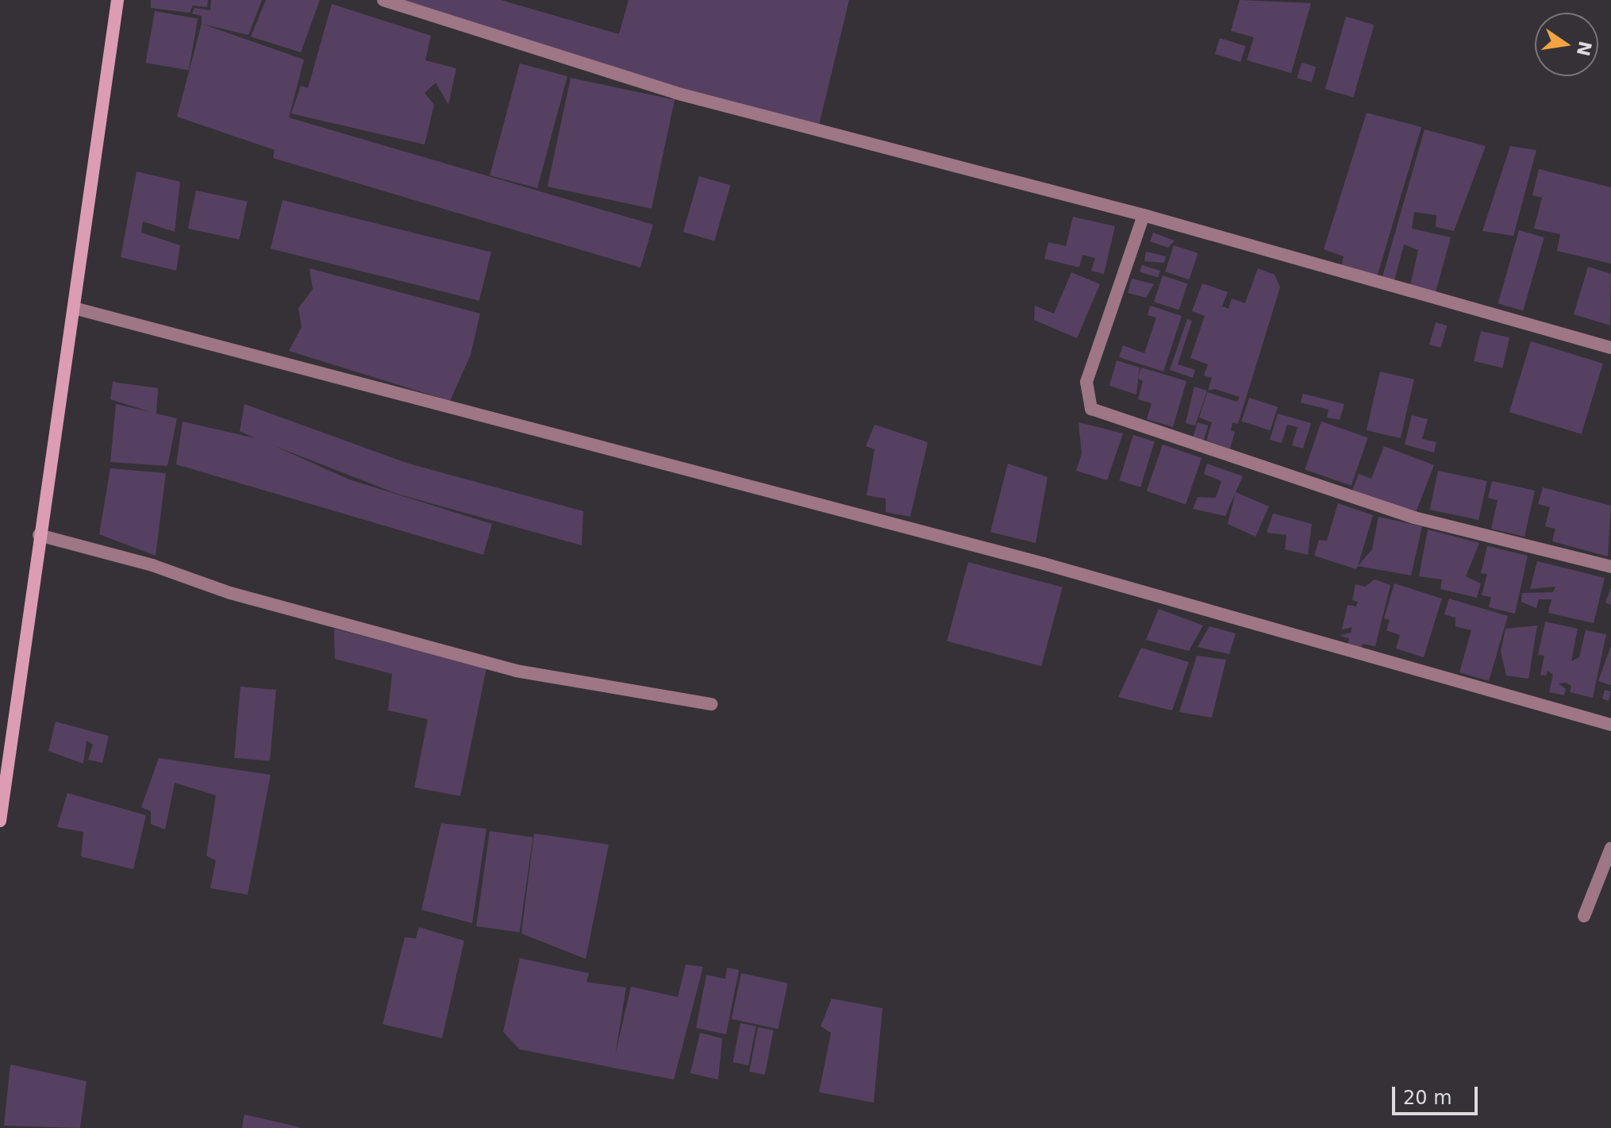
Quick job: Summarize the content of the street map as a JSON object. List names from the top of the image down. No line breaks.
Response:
{"scale_bar":"20 m","north":"right"}
